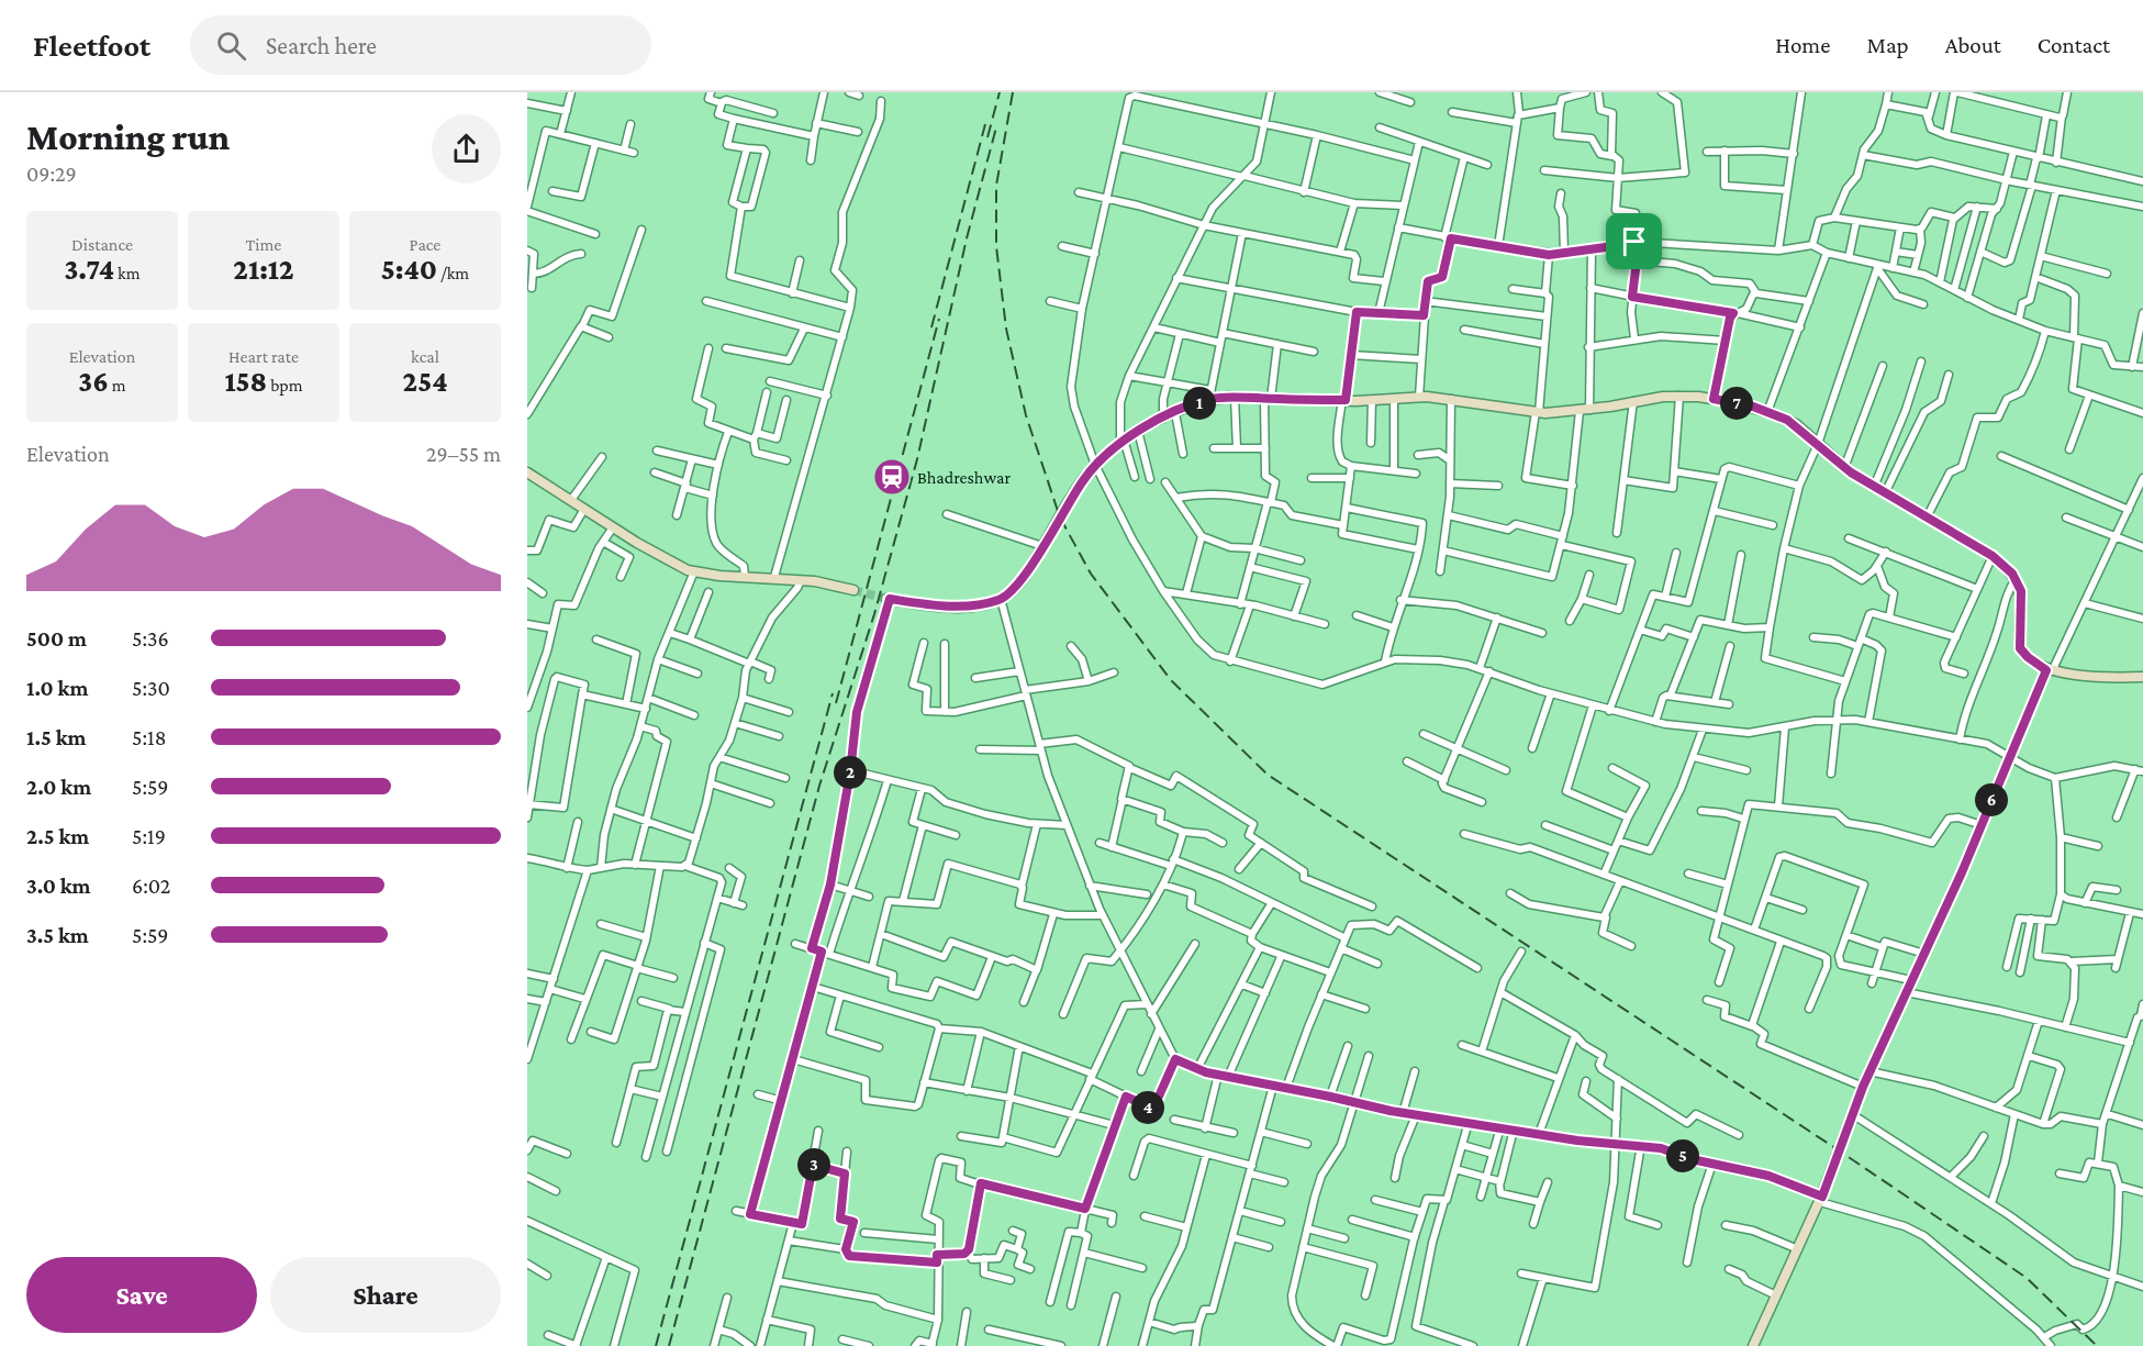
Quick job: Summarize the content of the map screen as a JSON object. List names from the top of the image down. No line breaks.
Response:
{"places":{"station":["Bhadreshwar"]},"page":{"header":"Fleetfoot","search":"Search here","nav":["Home","Map","About","Contact"],"heading":["Morning run","09:29"],"stats":[["Distance","3.74 km"],["Time","21:12"],["Pace","5:40 /km"],["Elevation","36 m"],["Heart rate","158 bpm"],["kcal","254"]],"pins":["1","7","2","6","4","5","3"],"chart":["Elevation","29–55 m"],"list":[{"name":"500 m","note":"5:36"},{"name":"1.0 km","note":"5:30"},{"name":"1.5 km","note":"5:18"},{"name":"2.0 km","note":"5:59"},{"name":"2.5 km","note":"5:19"},{"name":"3.0 km","note":"6:02"},{"name":"3.5 km","note":"5:59"}],"buttons":["Save","Share"]}}
